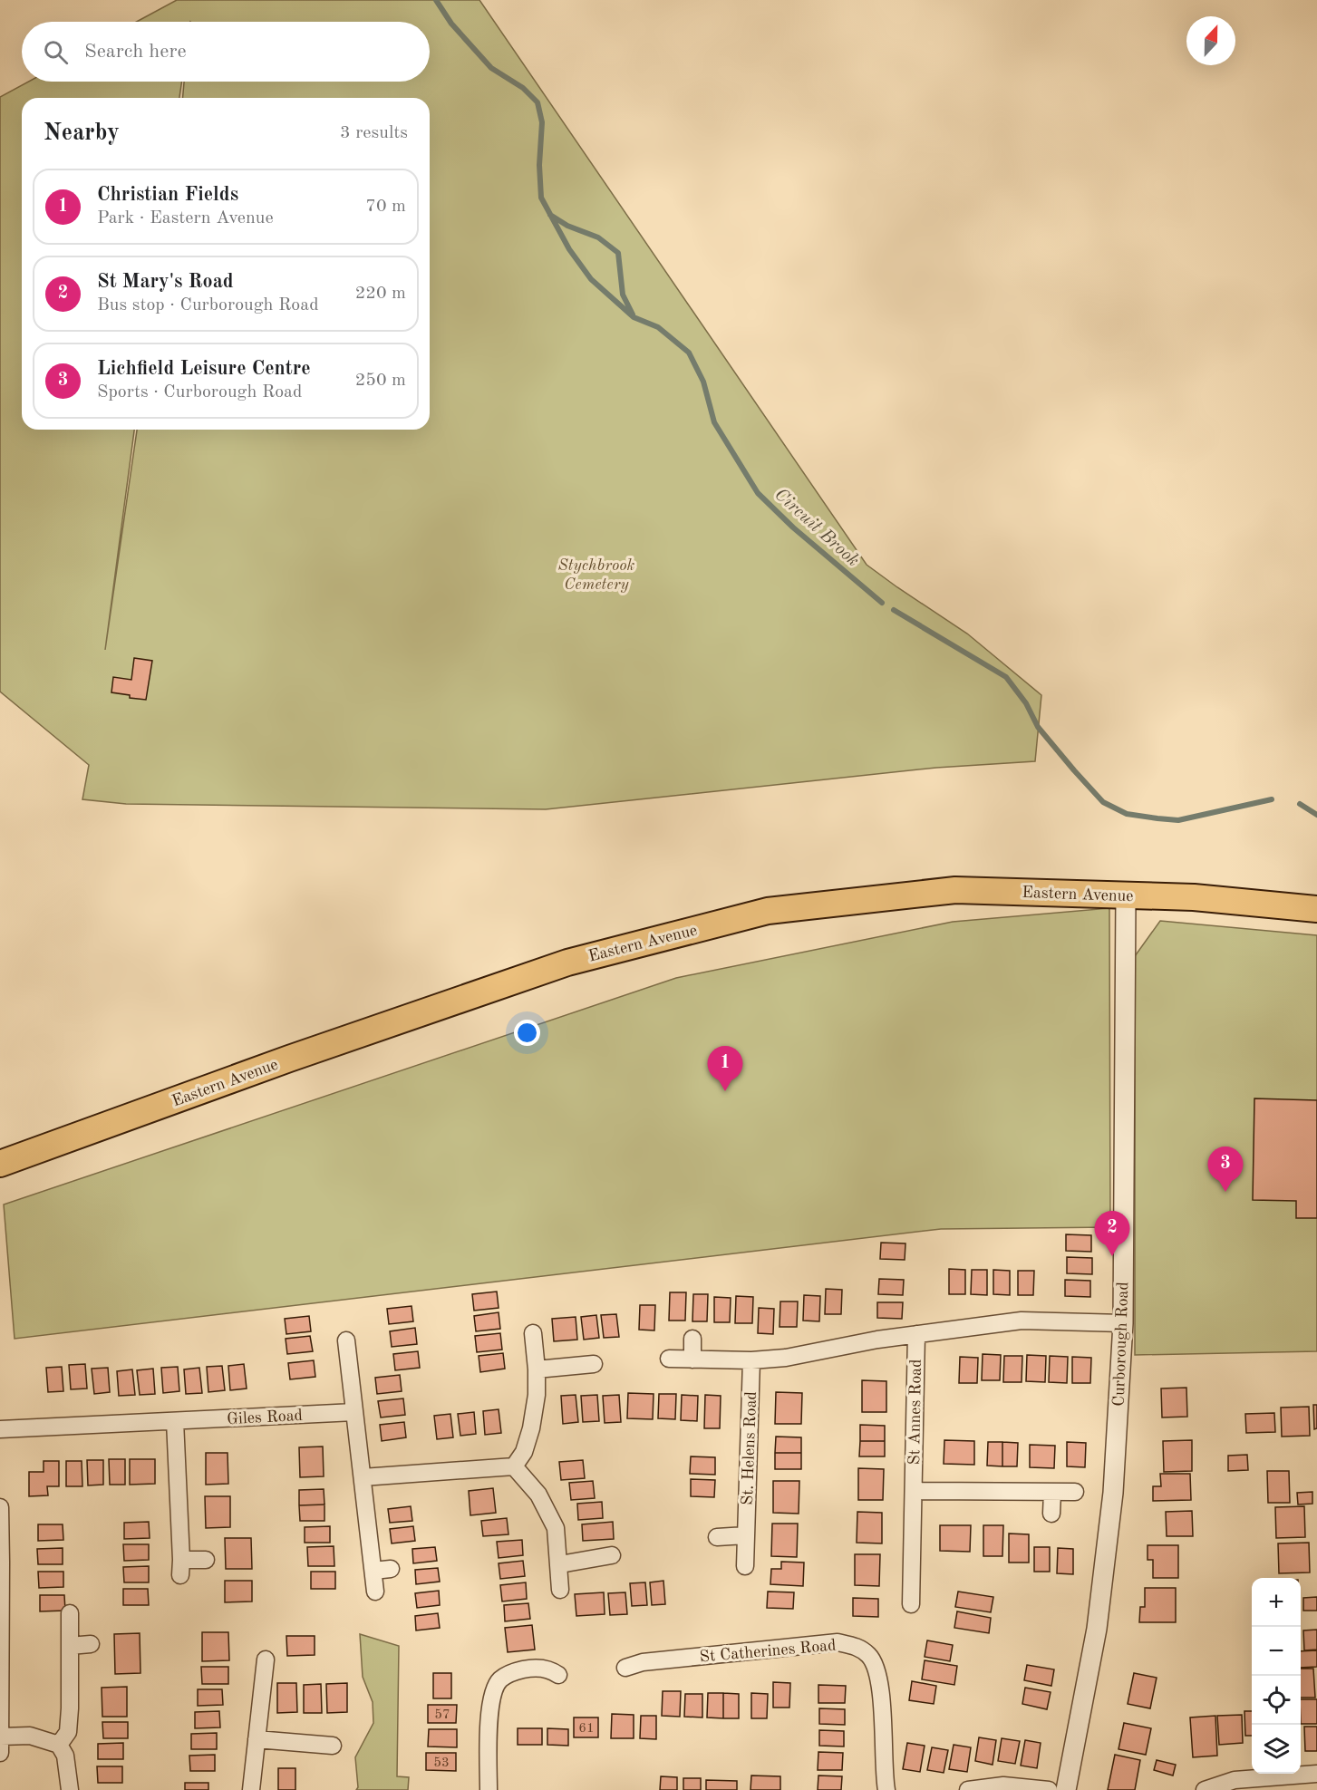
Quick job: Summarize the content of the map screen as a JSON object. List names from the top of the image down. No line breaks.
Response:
{"streets":{"highway":["Eastern Avenue"],"street":["Curborough Road","St Annes Road","Giles Road","St. Helens Road","St Catherines Road"]},"crossings":[["Eastern Avenue","Curborough Road"]],"water":["Circuit Brook"],"parks":["Stychbrook Cemetery"],"house_numbers":["57","61","53"],"north":"top","page":{"search":"Search here","heading":["Nearby","3 results"],"list":[{"mark":"1","name":"Christian Fields","note":"Park · Eastern Avenue","value":"70 m"},{"mark":"2","name":"St Mary's Road","note":"Bus stop · Curborough Road","value":"220 m"},{"mark":"3","name":"Lichfield Leisure Centre","note":"Sports · Curborough Road","value":"250 m"}],"pins":["1","3","2"],"map_buttons":["+","−"]}}
